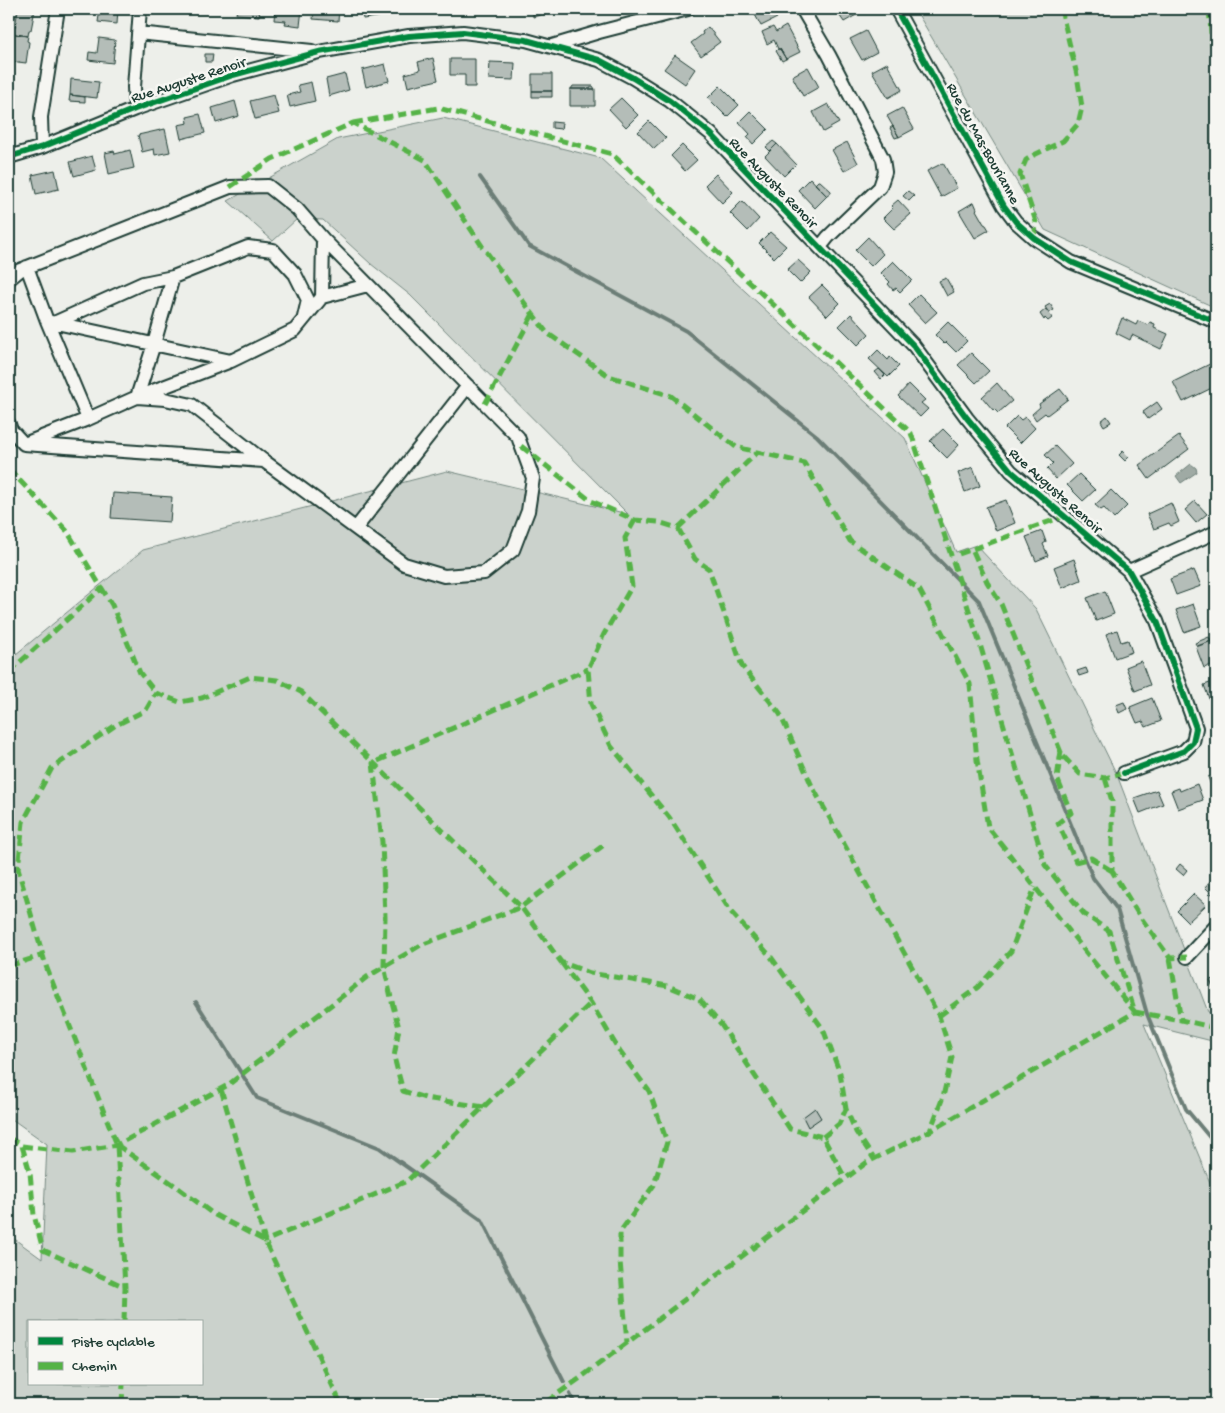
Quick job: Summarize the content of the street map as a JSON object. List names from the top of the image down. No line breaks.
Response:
{"streets":{"street":["Rue Auguste Renoir","Rue du Mas-Bourianne"]},"legend":["Piste cyclable","Chemin"]}
